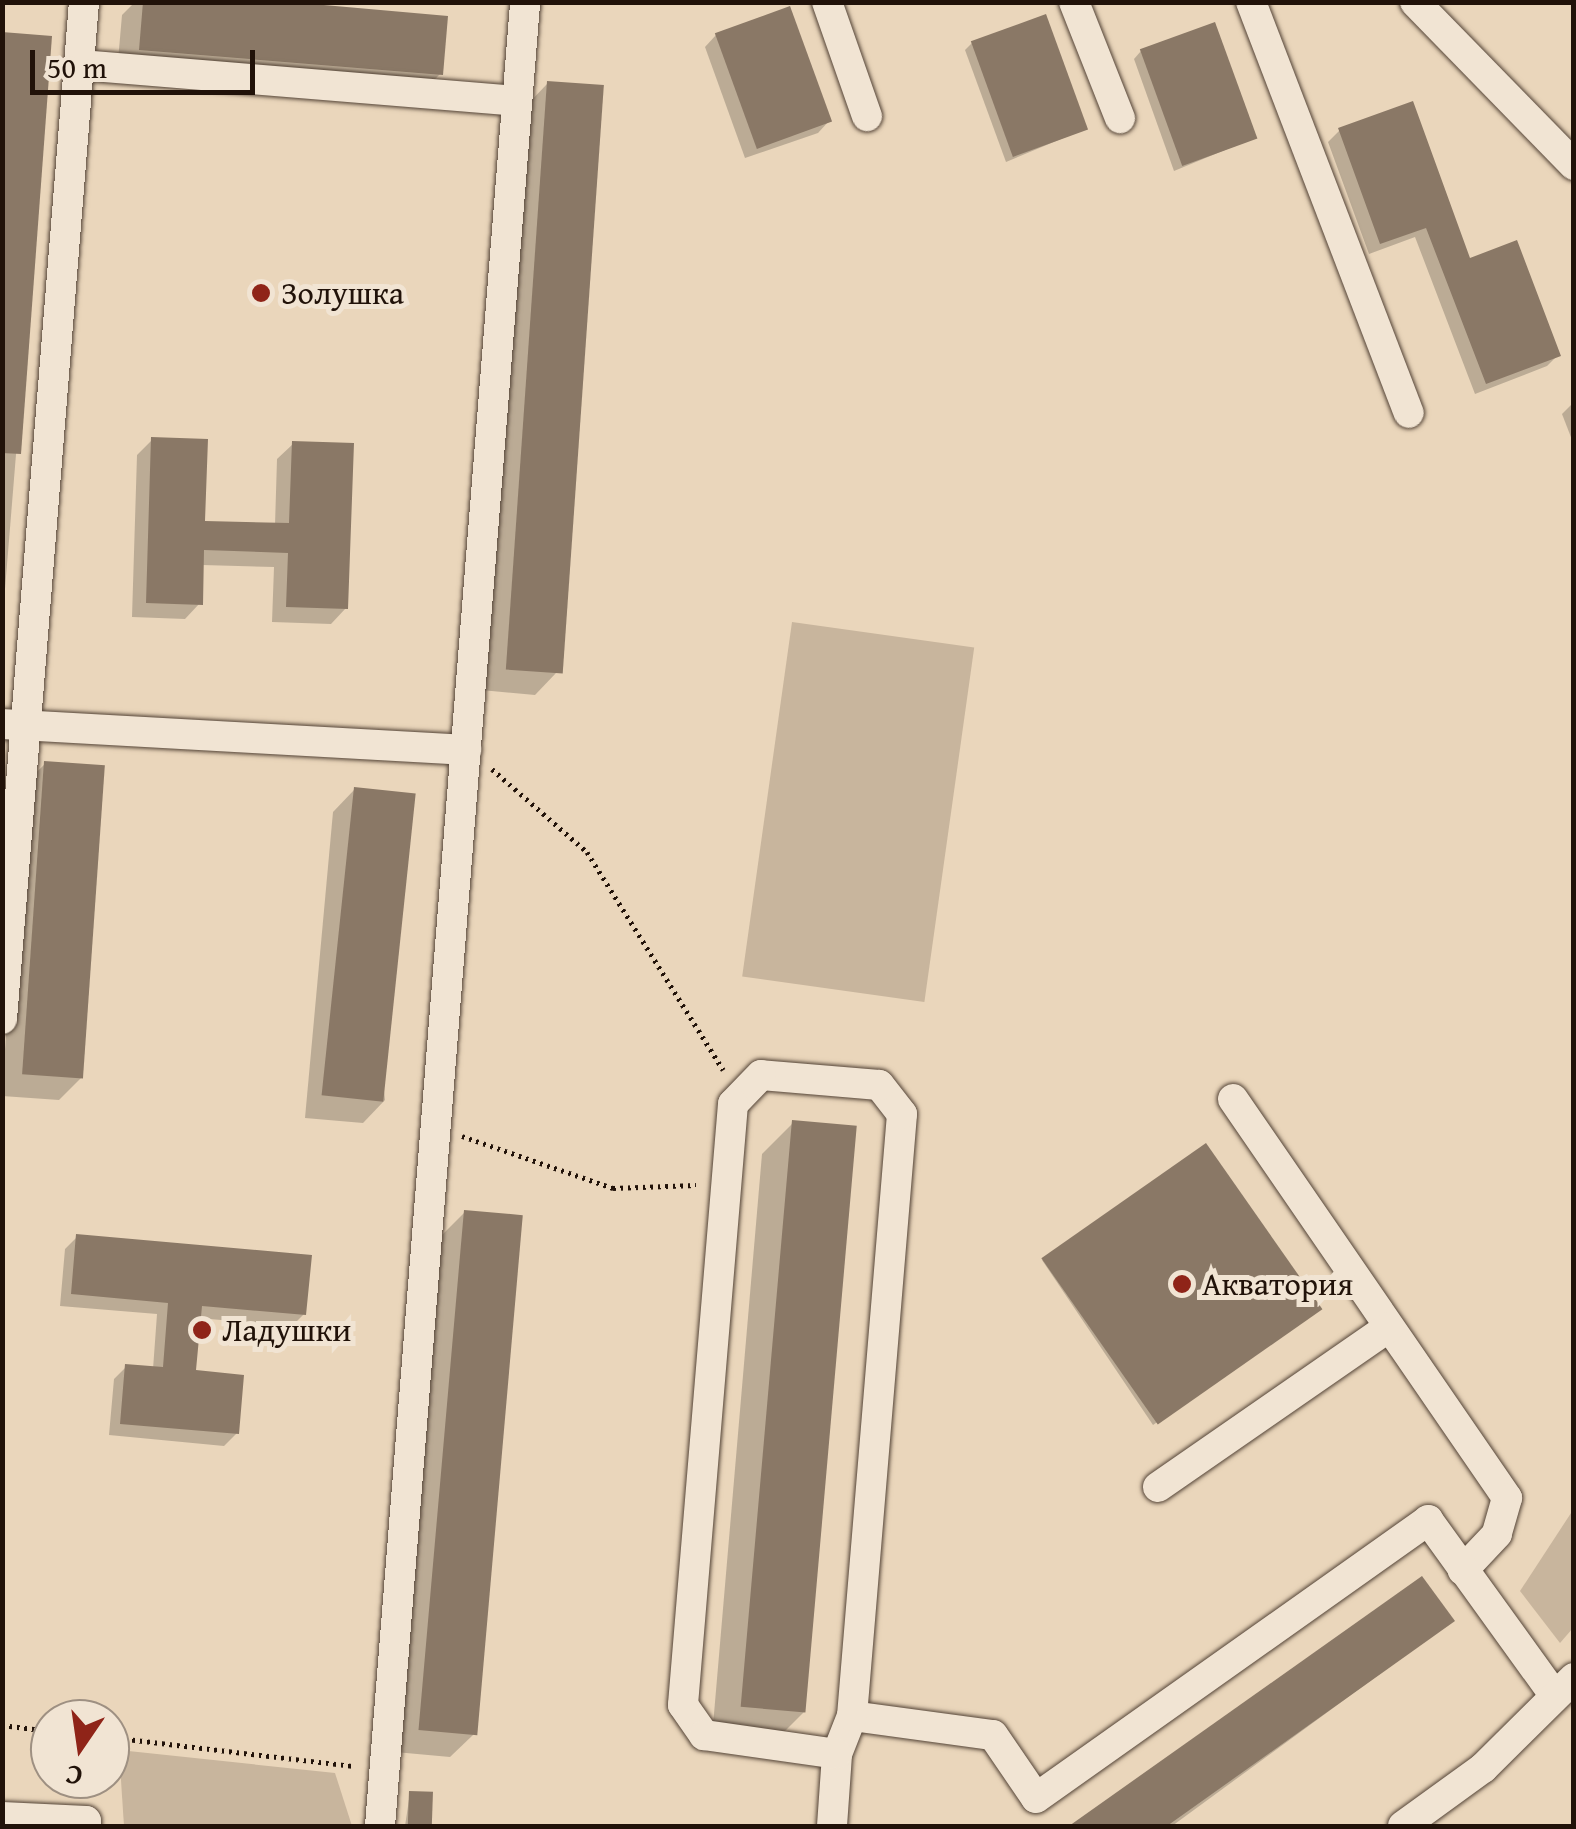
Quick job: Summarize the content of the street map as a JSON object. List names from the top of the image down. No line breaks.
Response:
{"places":["Золушка","Акватория","Ладушки"],"scale_bar":"50 m","north":"bottom"}
